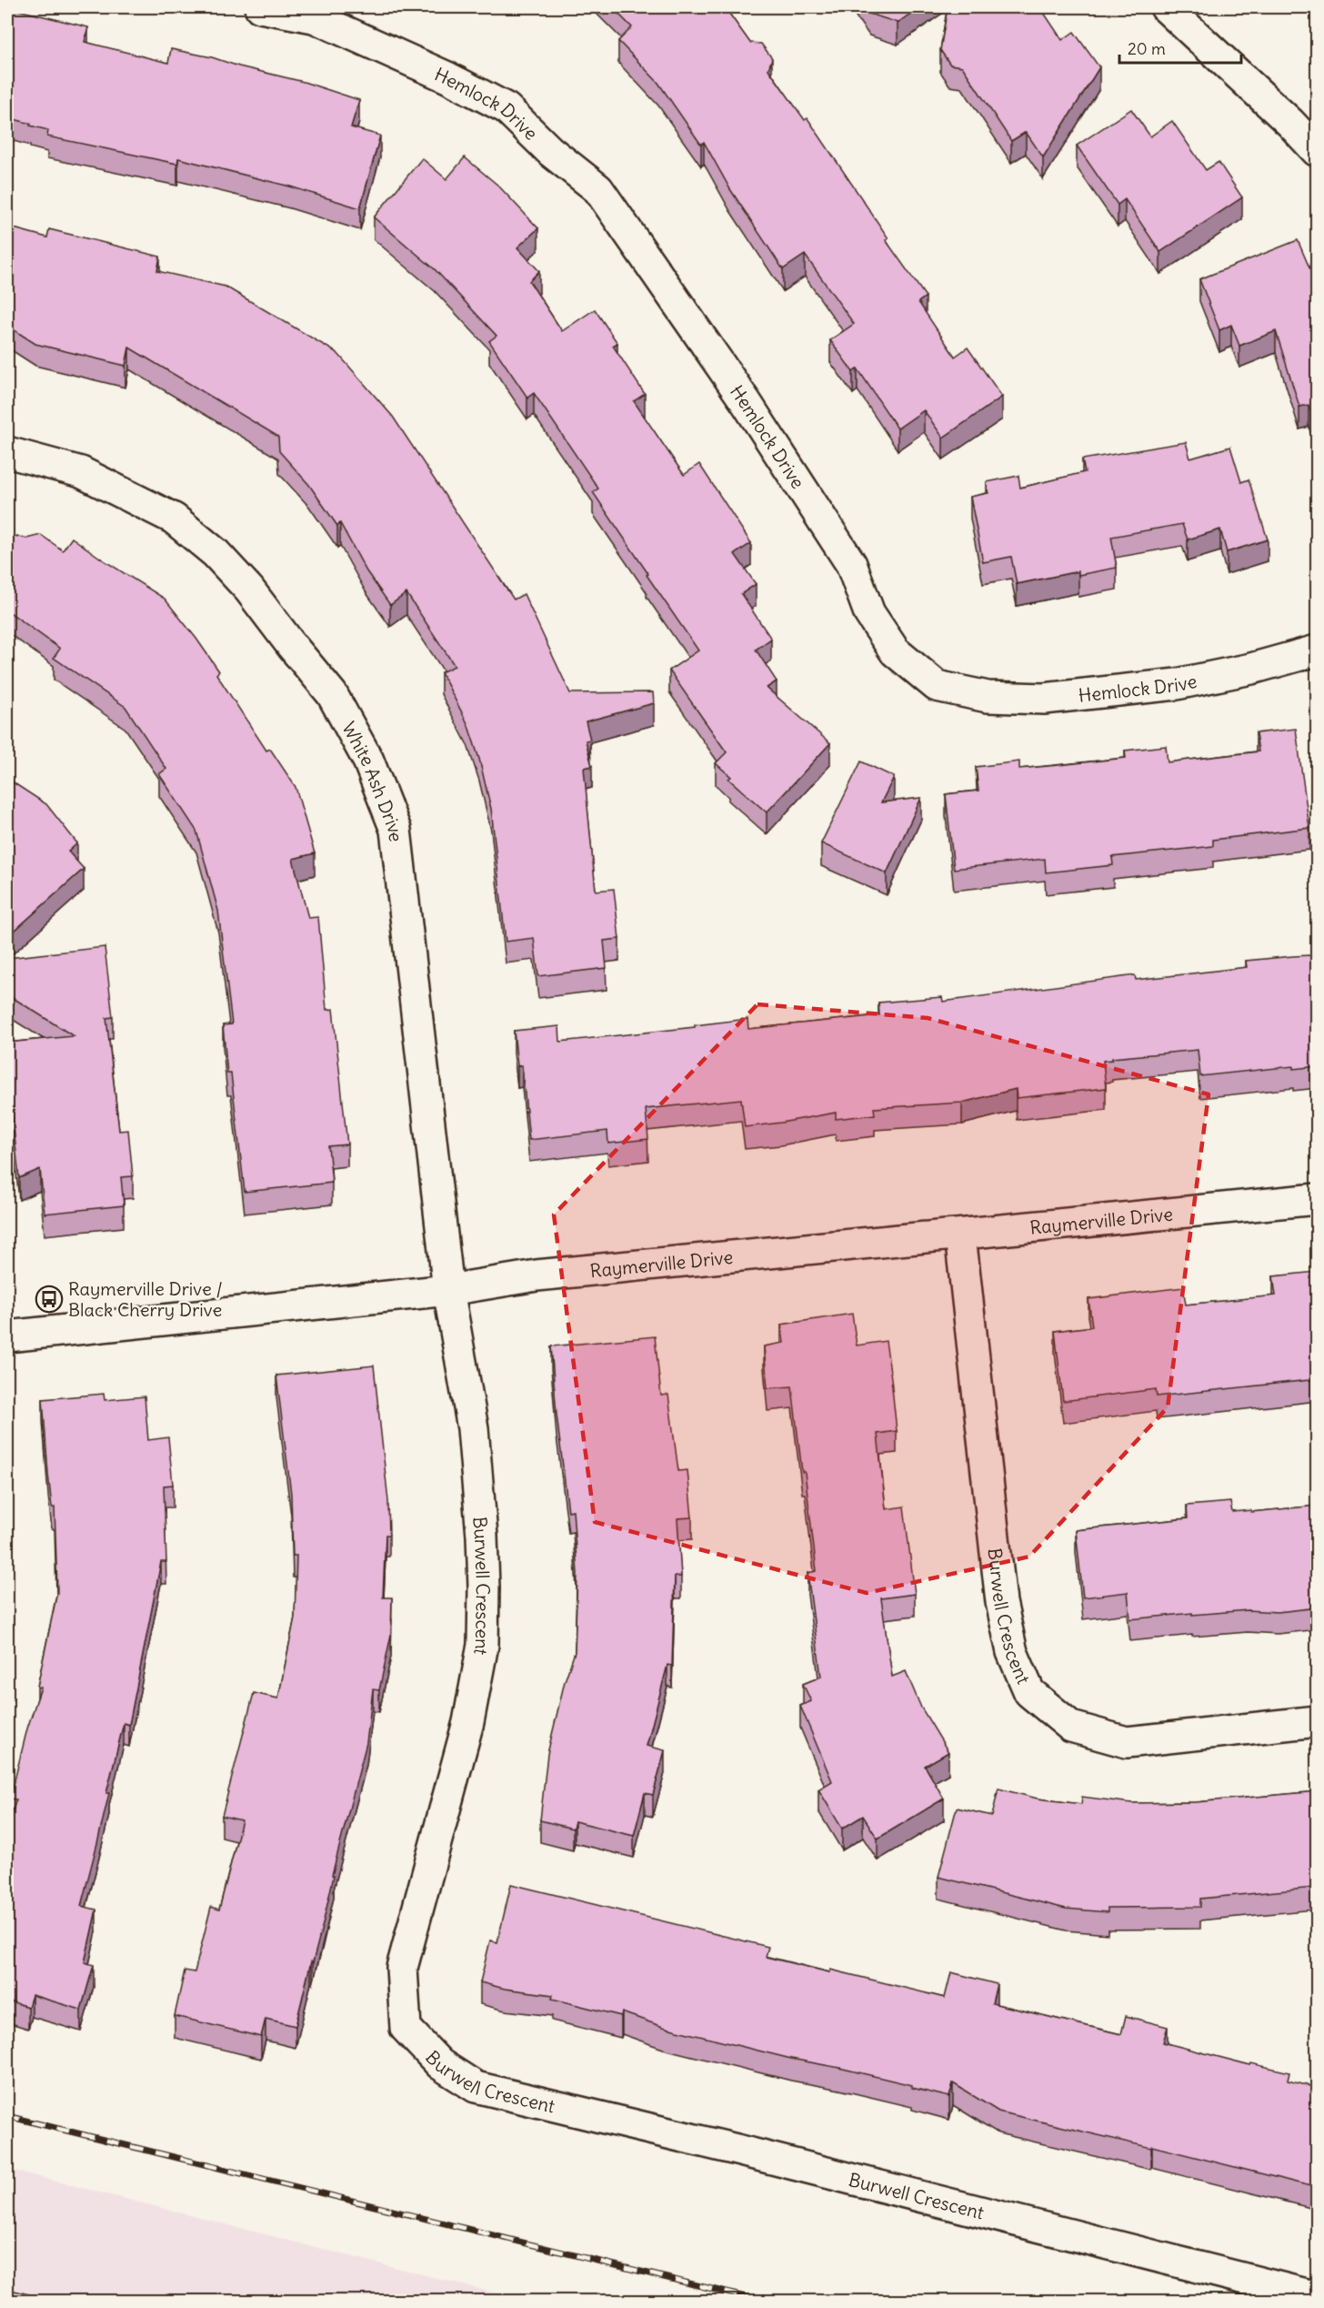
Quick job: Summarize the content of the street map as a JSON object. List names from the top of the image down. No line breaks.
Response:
{"streets":{"street":["Hemlock Drive","White Ash Drive","Raymerville Drive","Burwell Crescent"]},"crossings":[["White Ash Drive","Raymerville Drive"],["White Ash Drive","Burwell Crescent"],["Raymerville Drive","Burwell Crescent"]],"places":{"bus stop":["Raymerville Drive / Black Cherry Drive"]},"scale_bar":"20 m"}
